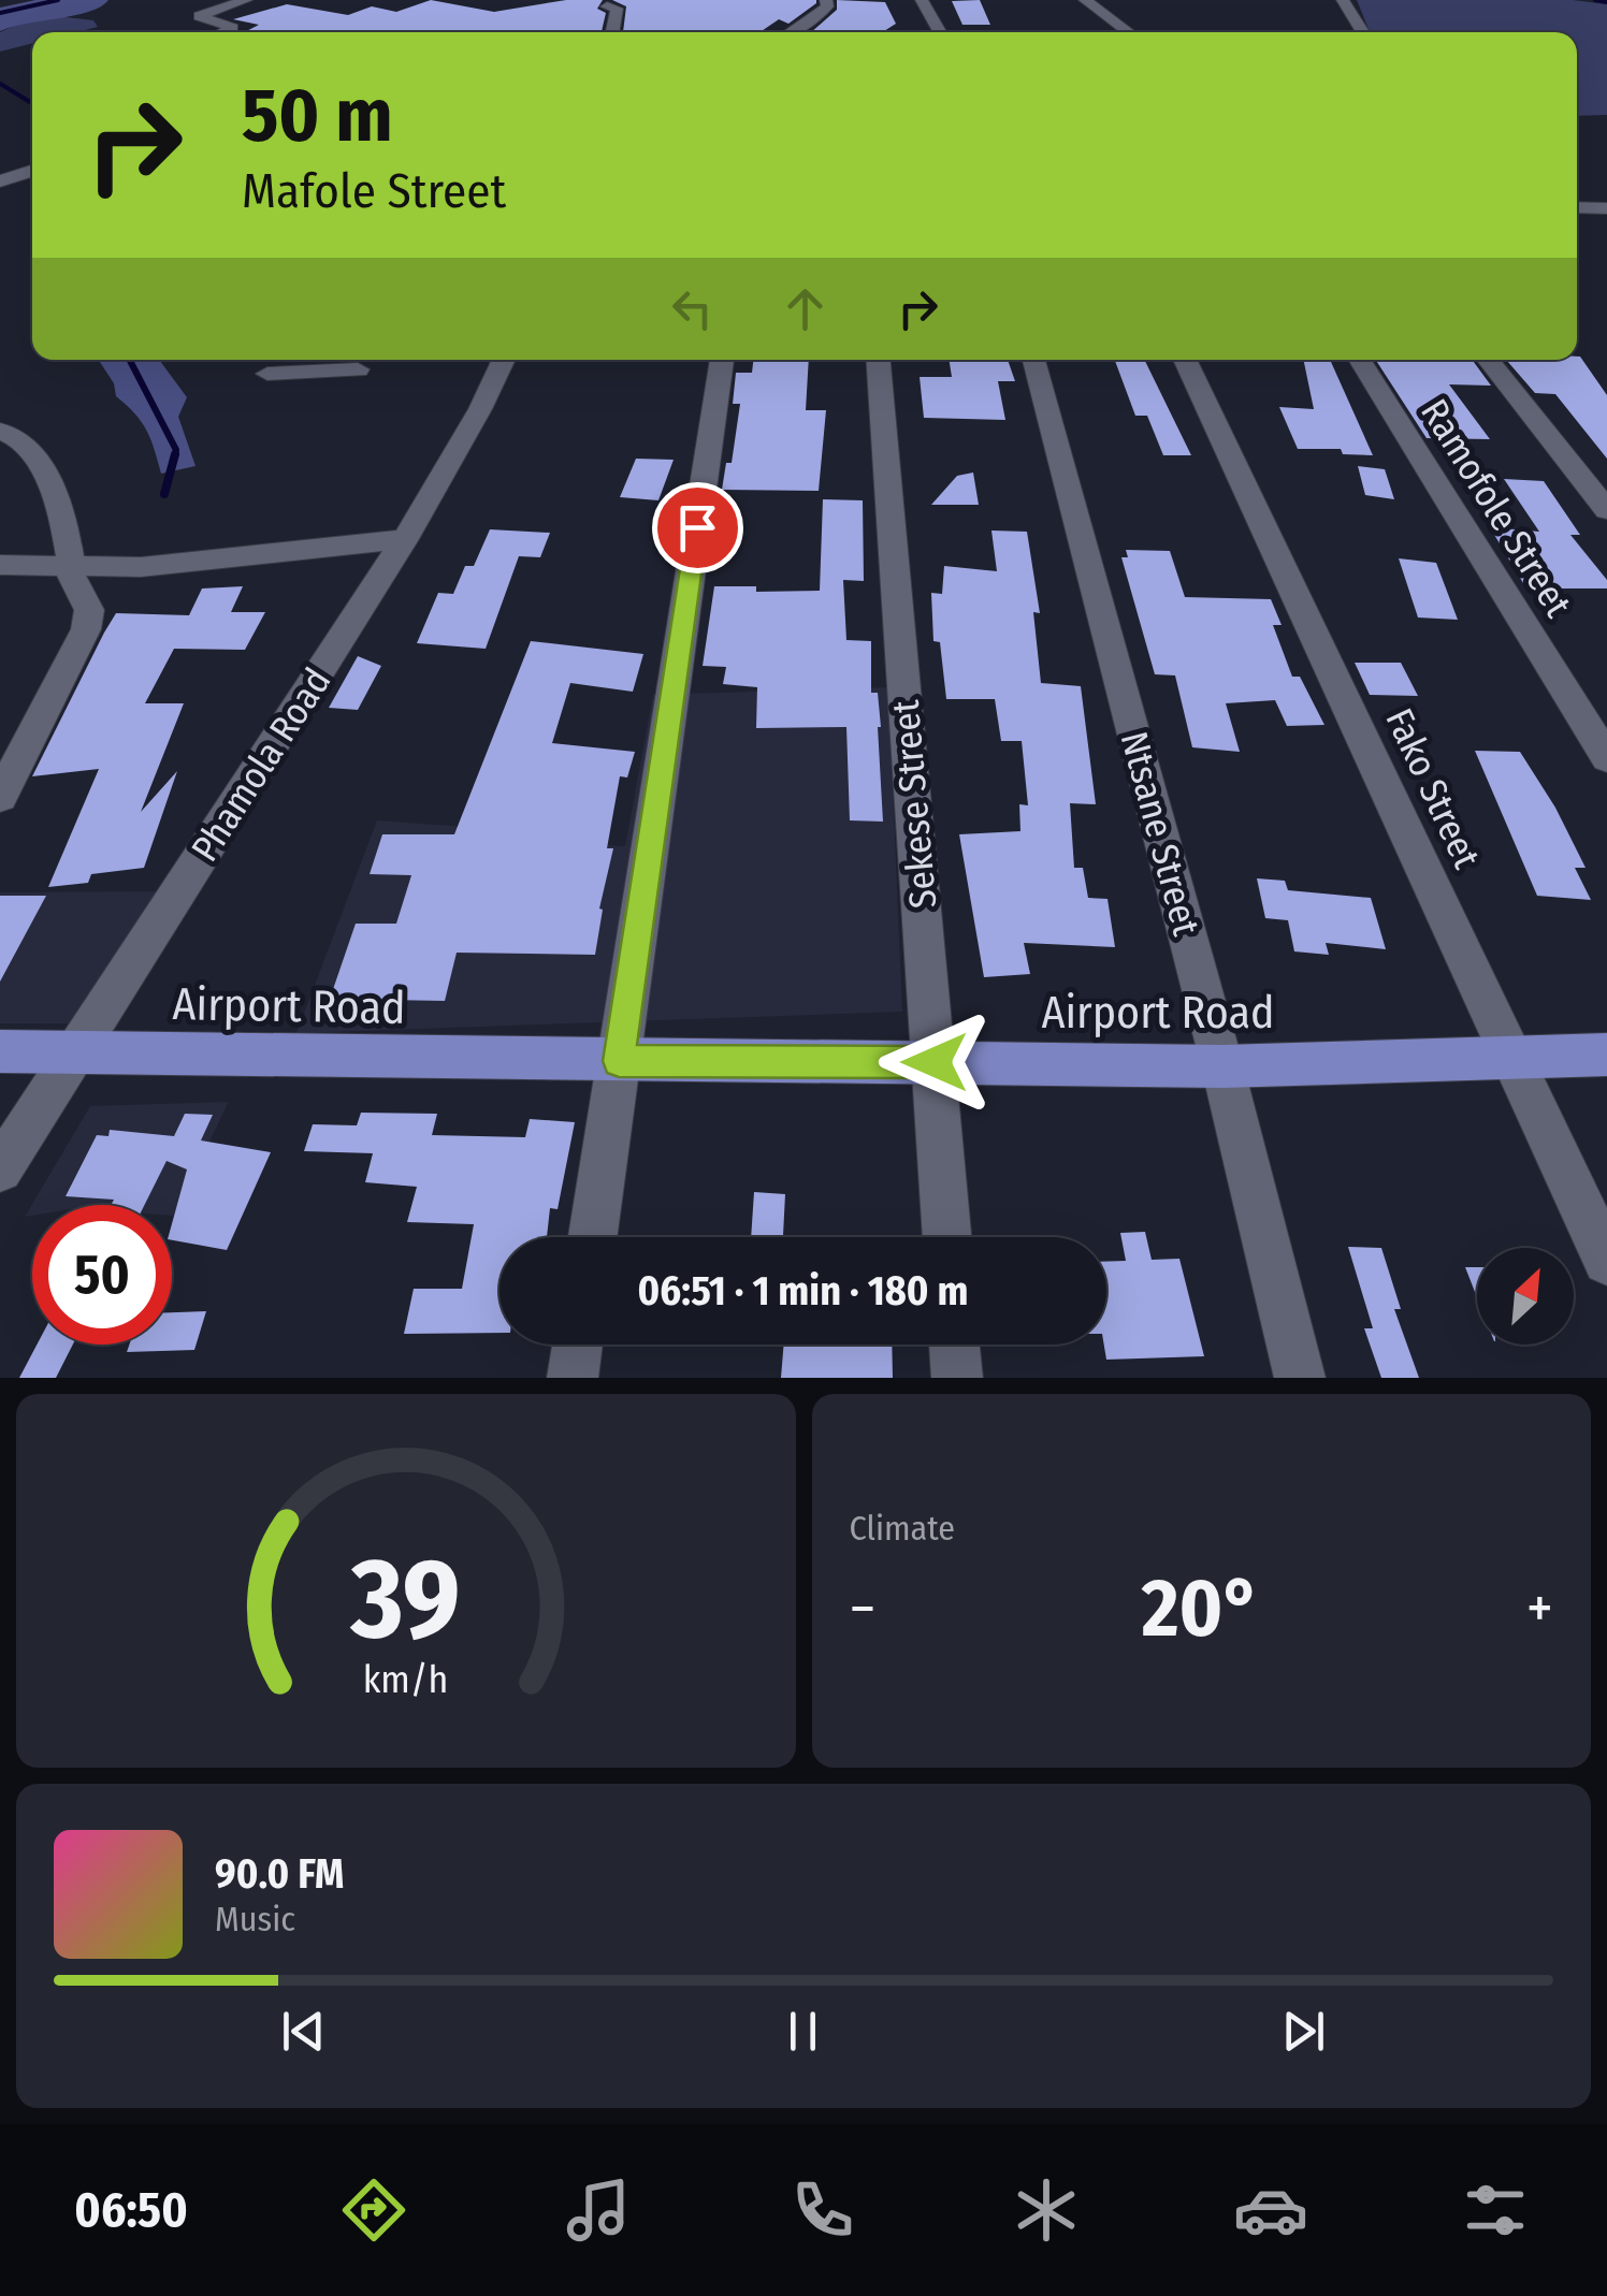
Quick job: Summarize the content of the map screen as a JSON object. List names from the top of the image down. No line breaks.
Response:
{"streets":{"main road":["Airport Road"],"street":["Ramofole Street","Phamola Road","Fako Street","Sekese Street","Ntsane Street"]},"crossings":[["Phamola Road","Airport Road"],["Fako Street","Airport Road"],["Sekese Street","Airport Road"],["Ntsane Street","Airport Road"]],"north":"top right","page":{"turn":["50 m","Mafole Street"],"limit":"50","trip":"06:51 · 1 min · 180 m","tile":"Climate","heat":["−","20°","+"],"song":["90.0 FM","Music"],"tabs":"06:50","gauge":["39","km/h"]}}
